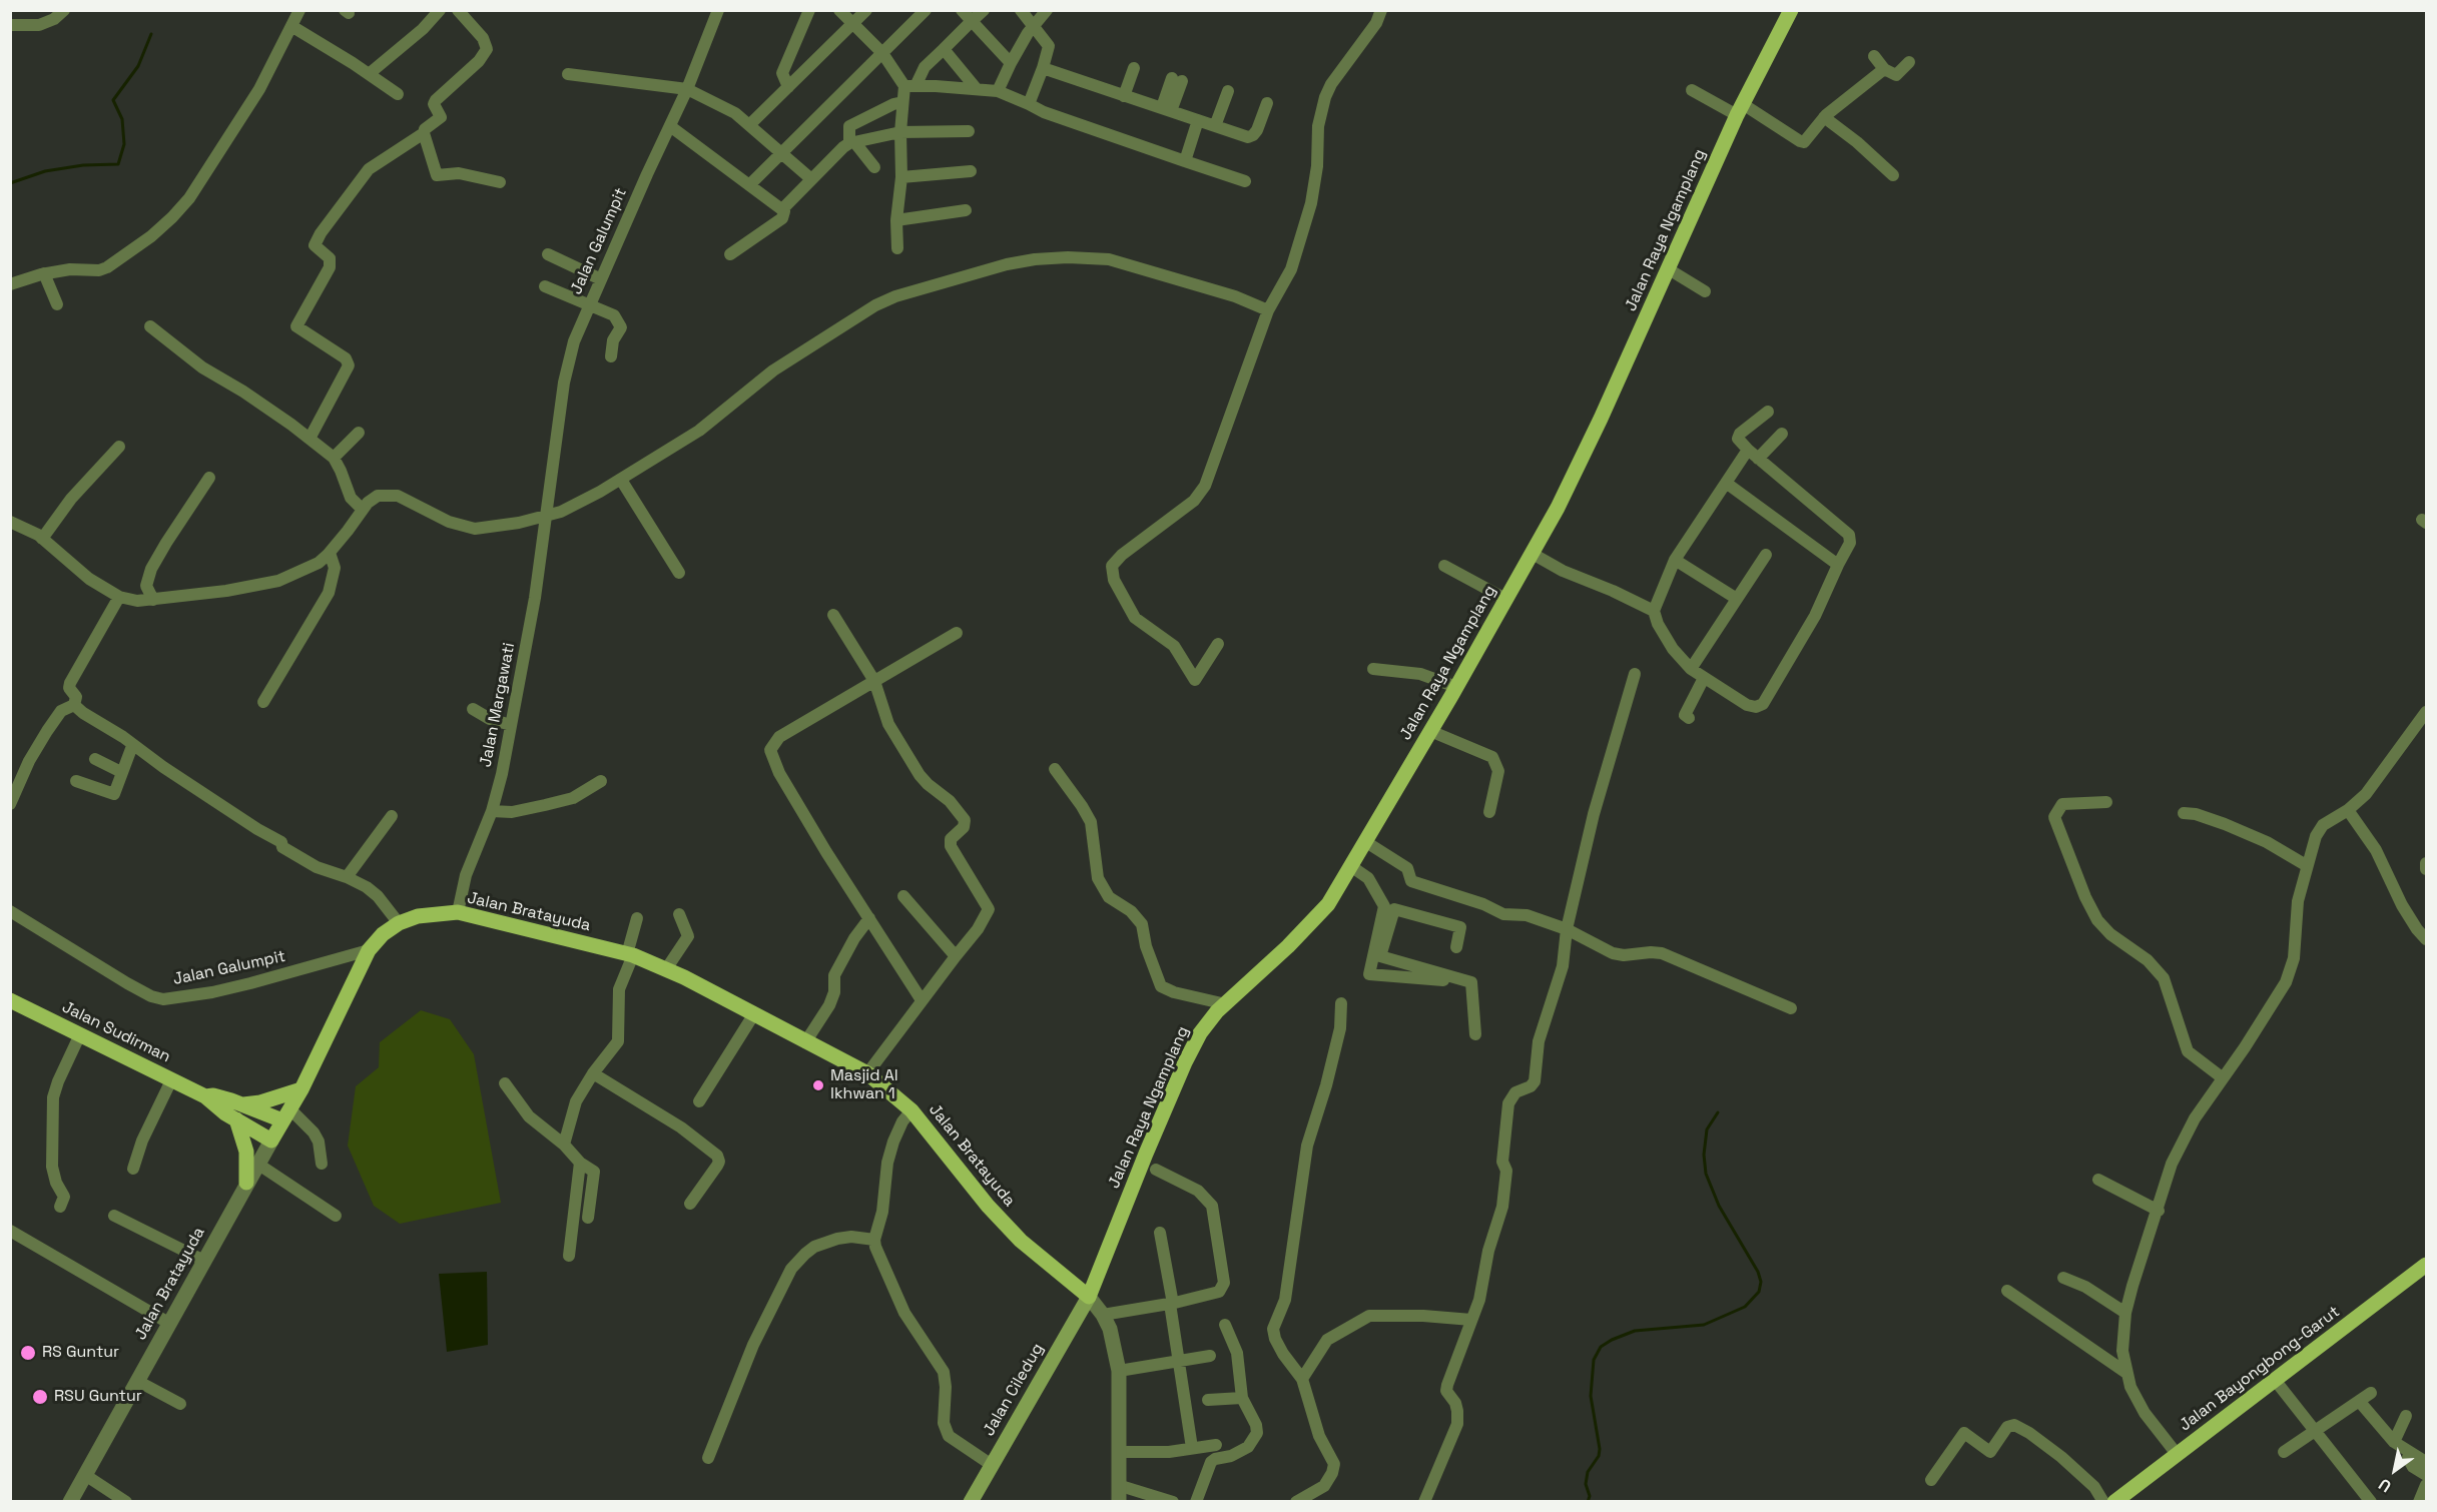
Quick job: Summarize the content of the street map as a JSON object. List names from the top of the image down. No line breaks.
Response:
{"streets":{"main road":["Jalan Raya Ngamplang","Jalan Bratayuda","Jalan Sudirman","Jalan Bayongbong-Garut","Jalan Ciledug"],"street":["Jalan Galumpit","Jalan Margawati"]},"crossings":[["Jalan Raya Ngamplang","Jalan Bratayuda"],["Jalan Raya Ngamplang","Jalan Ciledug"],["Jalan Galumpit","Jalan Margawati"],["Jalan Galumpit","Jalan Bratayuda"],["Jalan Margawati","Jalan Bratayuda"],["Jalan Bratayuda","Jalan Ciledug"]],"places":["Masjid Al Ikhwan 1","RS Guntur","RSU Guntur"],"north":"bottom left"}
